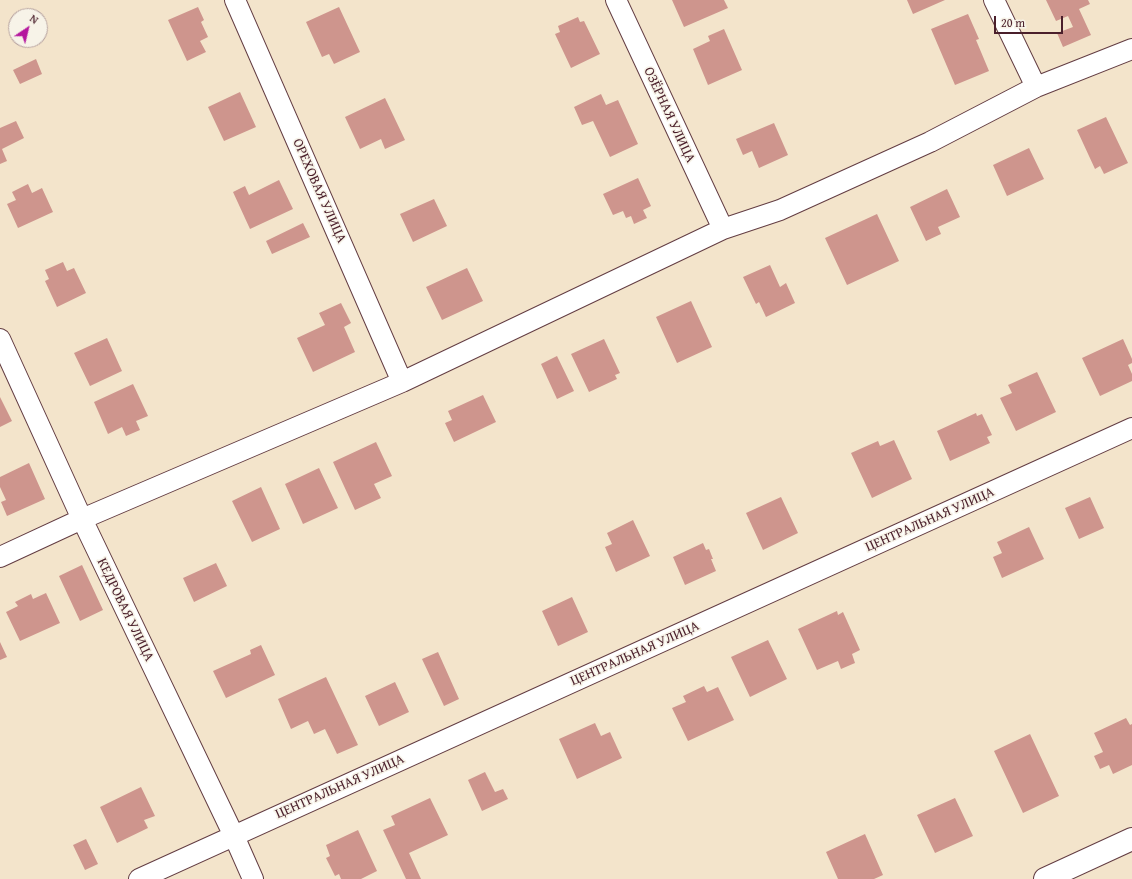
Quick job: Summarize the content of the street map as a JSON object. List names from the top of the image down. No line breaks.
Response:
{"streets":{"street":["ОЗЁРНАЯ УЛИЦА","ОРЕХОВАЯ УЛИЦА","ЦЕНТРАЛЬНАЯ УЛИЦА","КЕДРОВАЯ УЛИЦА"]},"crossings":[["ЦЕНТРАЛЬНАЯ УЛИЦА","КЕДРОВАЯ УЛИЦА"]],"scale_bar":"20 m","north":"top right"}
